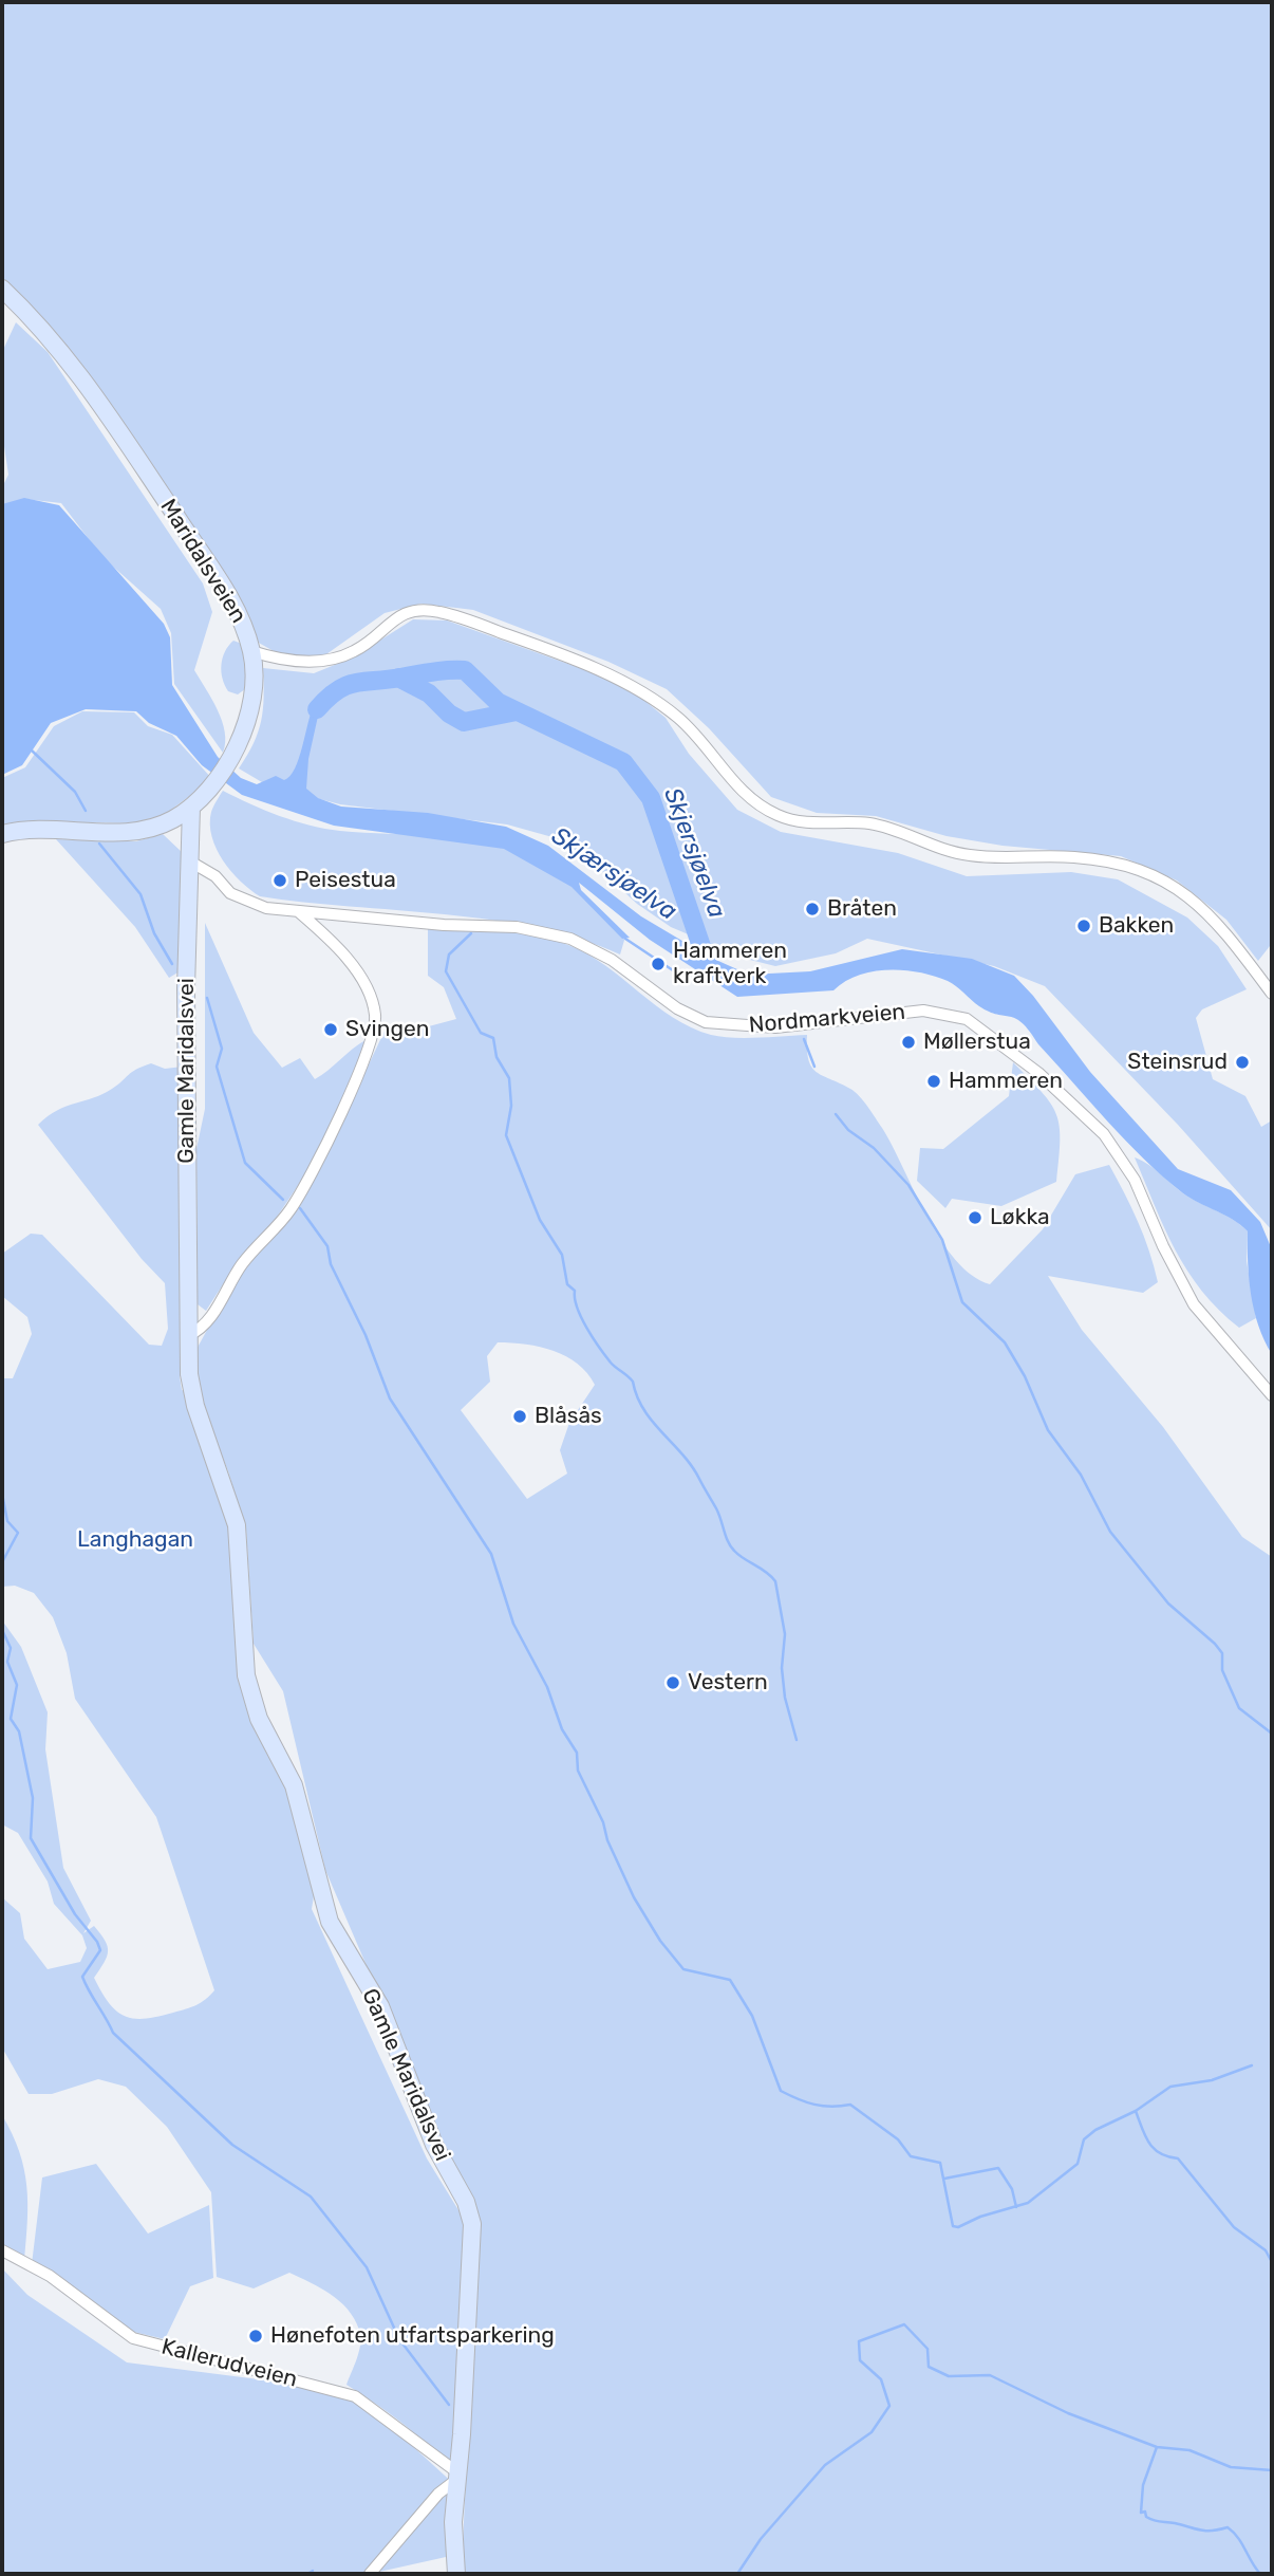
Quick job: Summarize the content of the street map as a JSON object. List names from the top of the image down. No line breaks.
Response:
{"streets":{"street":["Maridalsveien","Nordmarkveien","Gamle Maridalsvei","Kallerudveien"]},"crossings":[["Maridalsveien","Gamle Maridalsvei"],["Nordmarkveien","Gamle Maridalsvei"],["Gamle Maridalsvei","Kallerudveien"]],"water":["Skjersjøelva","Skjærsjøelva"],"parks":["Langhagan"],"places":["Peisestua","Bråten","Bakken","Hammeren kraftverk","Svingen","Møllerstua","Steinsrud","Hammeren","Løkka","Blåsås","Vestern","Hønefoten utfartsparkering"]}
